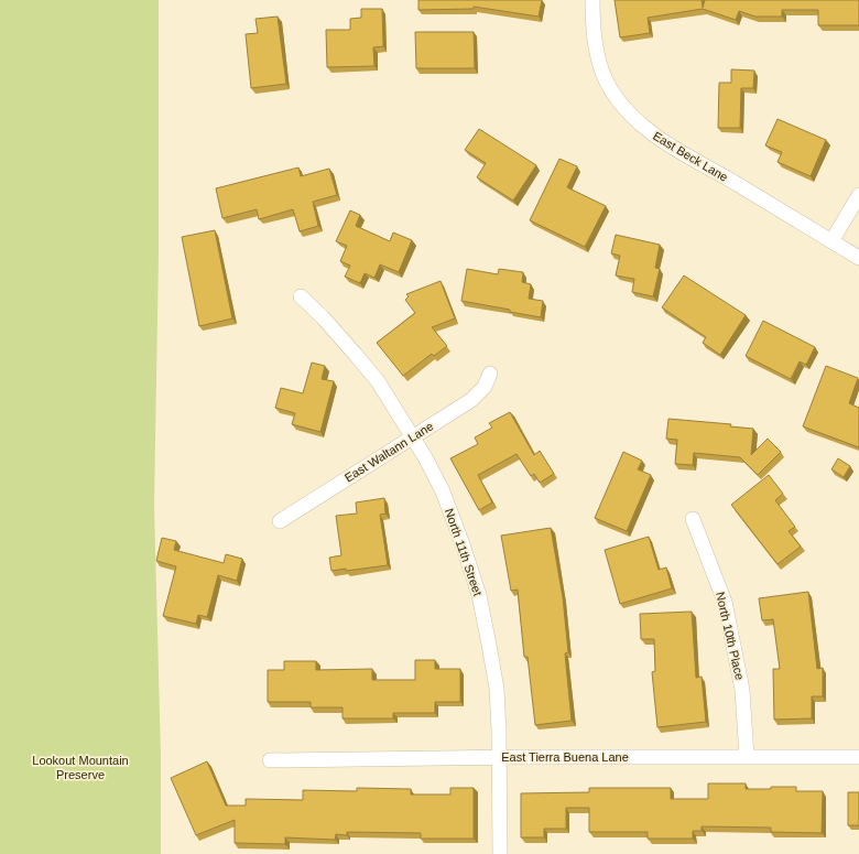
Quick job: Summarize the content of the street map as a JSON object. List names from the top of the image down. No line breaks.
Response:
{"streets":{"street":["East Beck Lane","East Waltann Lane","North 11th Street","North 10th Place","East Tierra Buena Lane"]},"crossings":[["East Waltann Lane","North 11th Street"],["North 11th Street","East Tierra Buena Lane"],["North 10th Place","East Tierra Buena Lane"]],"parks":["Lookout Mountain Preserve"]}
